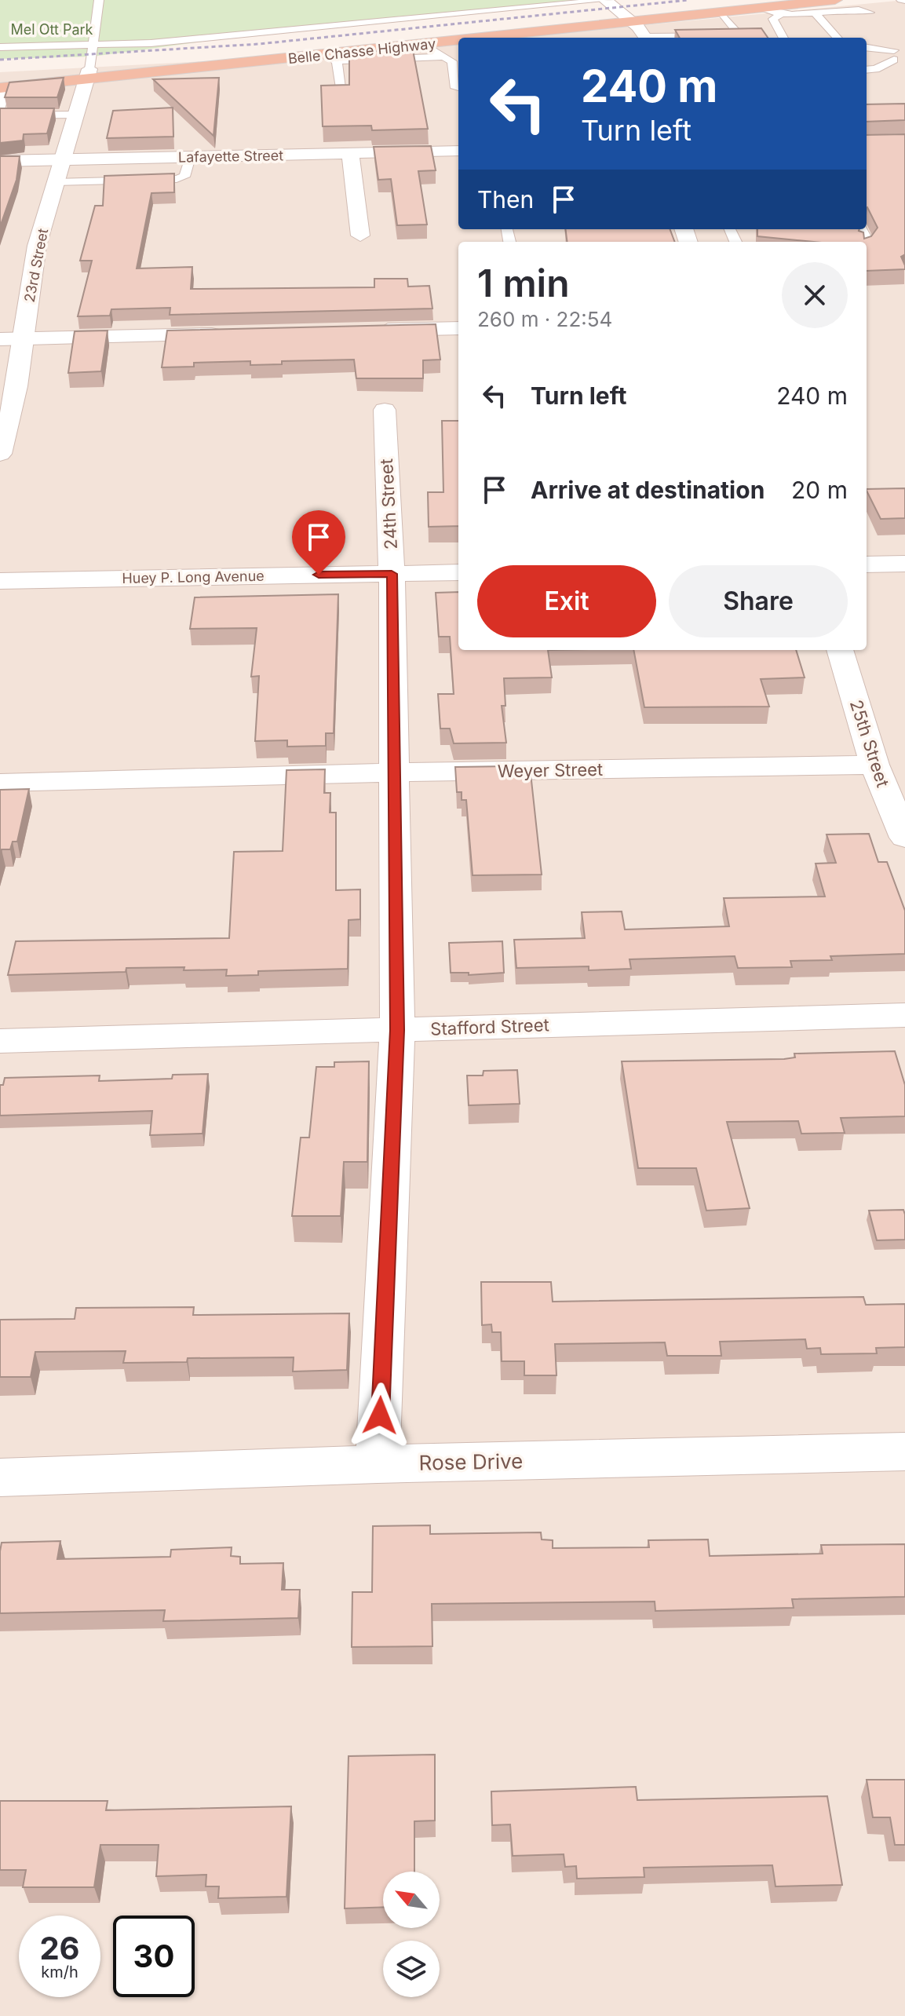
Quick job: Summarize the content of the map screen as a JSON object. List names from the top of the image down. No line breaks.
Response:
{"streets":{"highway":["Belle Chasse Highway"],"street":["Lafayette Street","23rd Street","24th Street","Huey P. Long Avenue","25th Street","Weyer Street","Stafford Street","Rose Drive"]},"crossings":[["Belle Chasse Highway","23rd Street"],["Lafayette Street","23rd Street"],["24th Street","Huey P. Long Avenue"],["24th Street","Weyer Street"],["24th Street","Stafford Street"],["24th Street","Rose Drive"],["25th Street","Weyer Street"]],"parks":["Mel Ott Park"],"north":"top left","page":{"turn":["240 m","Turn left"],"then":"Then","heading":["1 min","260 m · 22:54"],"list":[{"name":"Turn left","value":"240 m"},{"name":"Arrive at destination","value":"20 m"}],"buttons":["Exit","Share"],"speed":"26 km/h","limit":"30"}}
